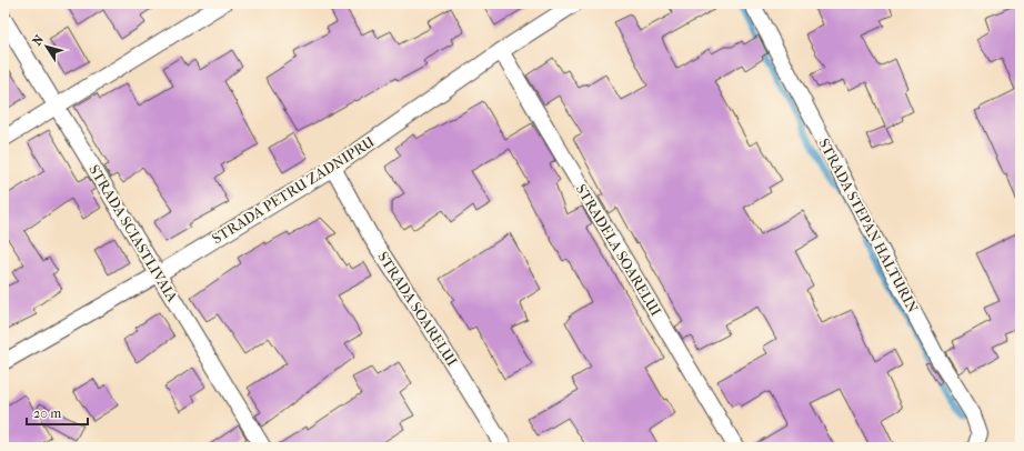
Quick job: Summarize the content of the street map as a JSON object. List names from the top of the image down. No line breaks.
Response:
{"streets":{"street":["STRADA PETRU ZADNIPRU","STRADA STEPAN HALTURIN","STRADA SCIASTLIVAIA","STRADELA SOARELUI","STRADA SOARELUI"]},"crossings":[["STRADA PETRU ZADNIPRU","STRADA SCIASTLIVAIA"],["STRADA PETRU ZADNIPRU","STRADELA SOARELUI"],["STRADA PETRU ZADNIPRU","STRADA SOARELUI"]],"scale_bar":"20 m","north":"top left"}
